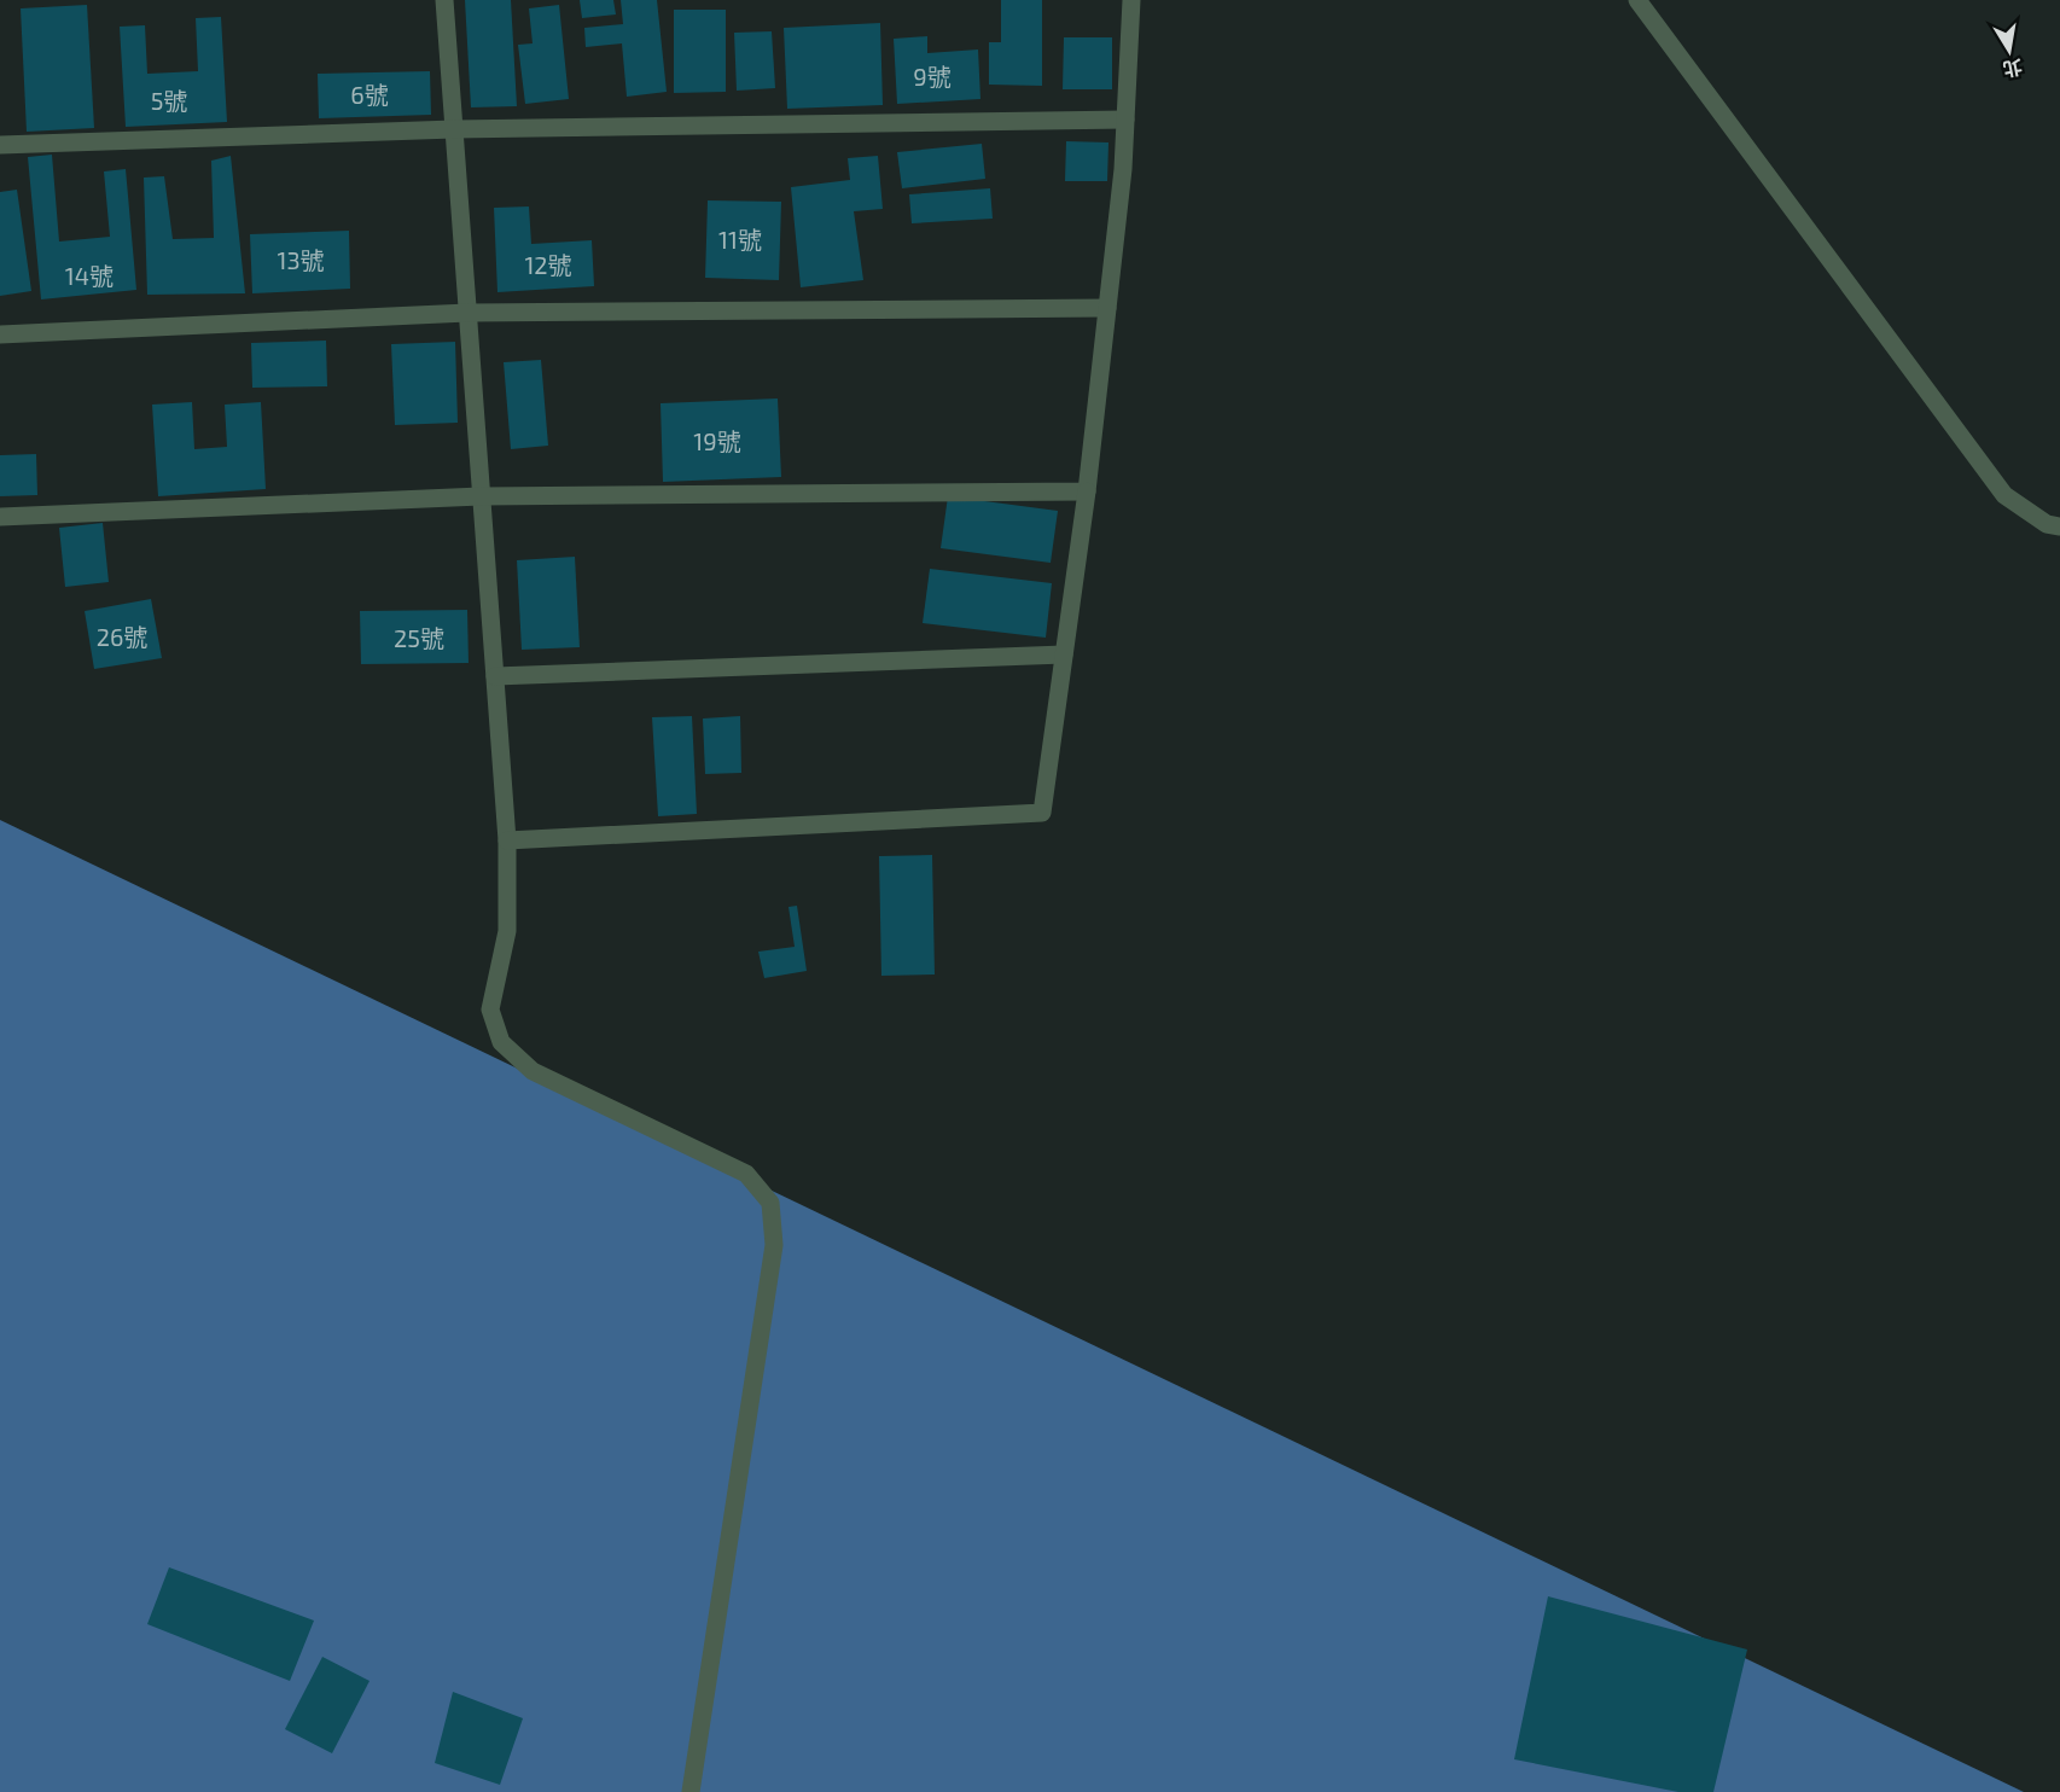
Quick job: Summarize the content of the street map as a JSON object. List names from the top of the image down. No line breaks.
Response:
{"house_numbers":["9號","6號","5號","11號","13號","12號","14號","19號","26號","25號"],"north":"bottom"}
